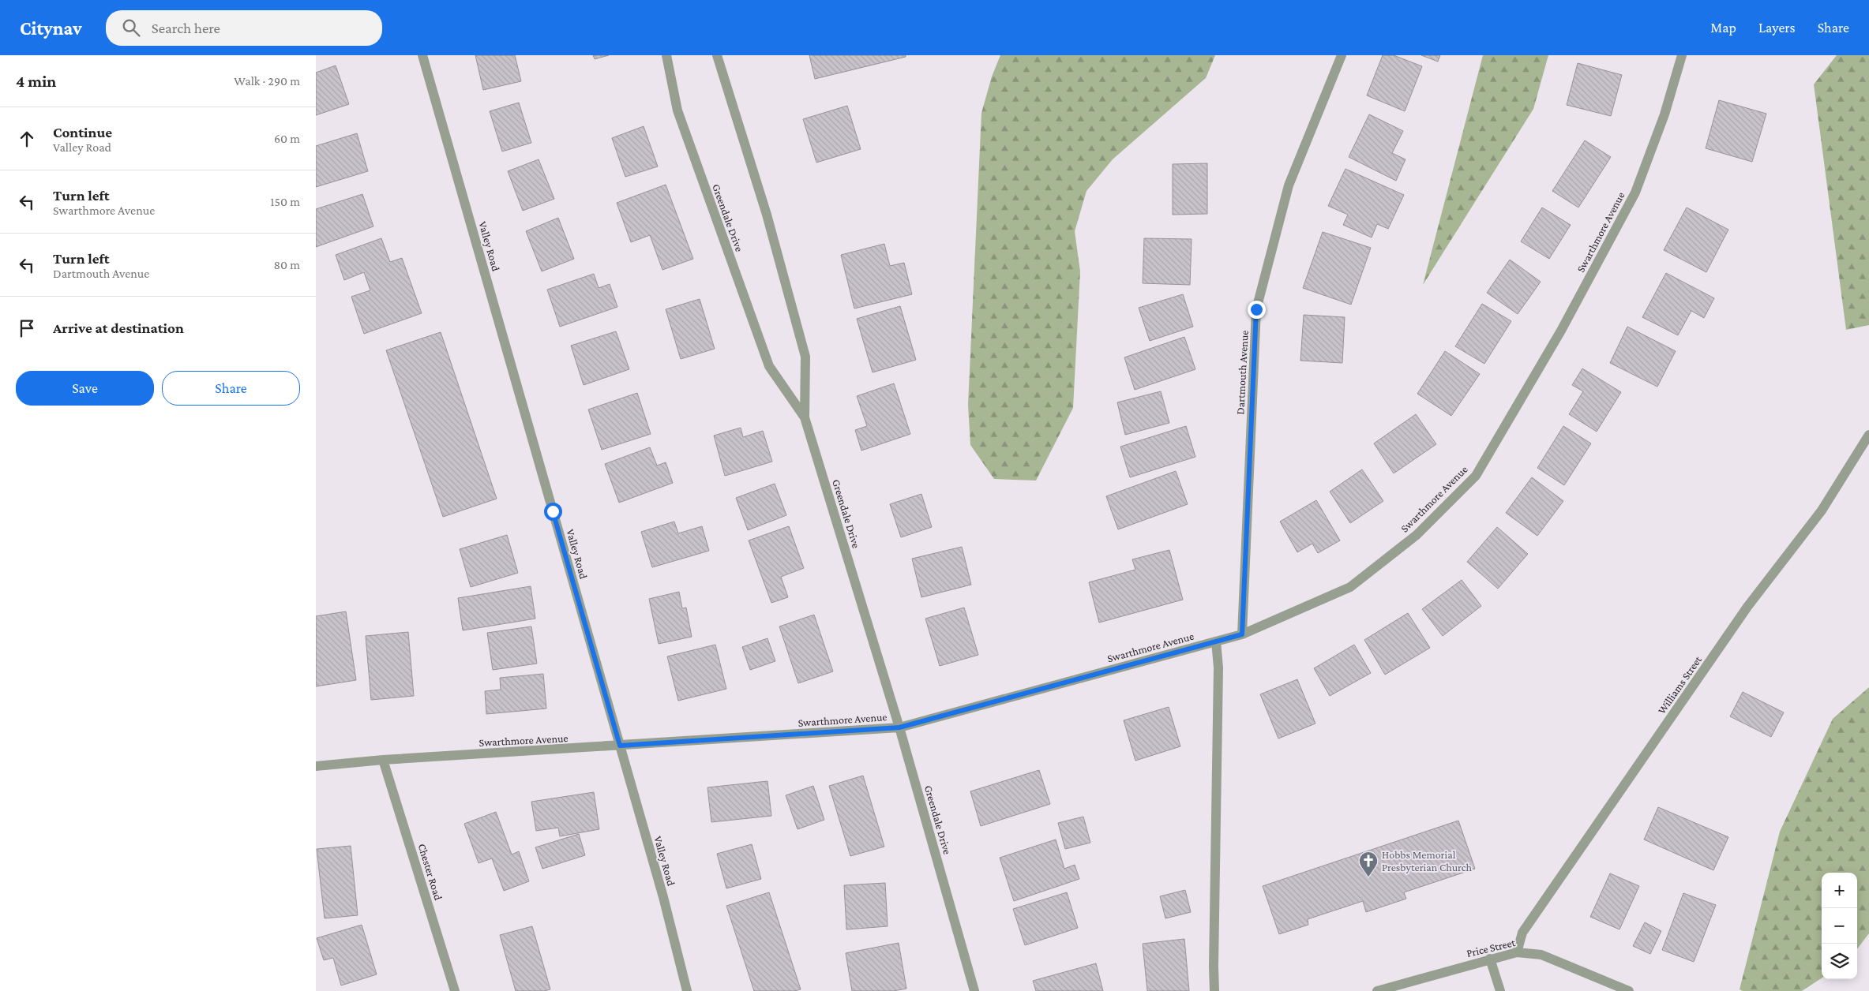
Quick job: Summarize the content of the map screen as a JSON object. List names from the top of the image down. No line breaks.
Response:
{"streets":{"street":["Greendale Drive","Swarthmore Avenue","Valley Road","Dartmouth Avenue","Williams Street","Chester Road","Price Street"]},"crossings":[["Greendale Drive","Swarthmore Avenue"],["Swarthmore Avenue","Valley Road"],["Swarthmore Avenue","Dartmouth Avenue"],["Swarthmore Avenue","Chester Road"],["Williams Street","Price Street"]],"places":{"church":["Hobbs Memorial Presbyterian Church"]},"page":{"header":"Citynav","search":"Search here","nav":["Map","Layers","Share"],"heading":["4 min","Walk · 290 m"],"list":[["Continue","Valley Road","60 m"],["Turn left","Swarthmore Avenue","150 m"],["Turn left","Dartmouth Avenue","80 m"],"Arrive at destination"],"buttons":["Save","Share"],"map_buttons":["+","−"]}}
